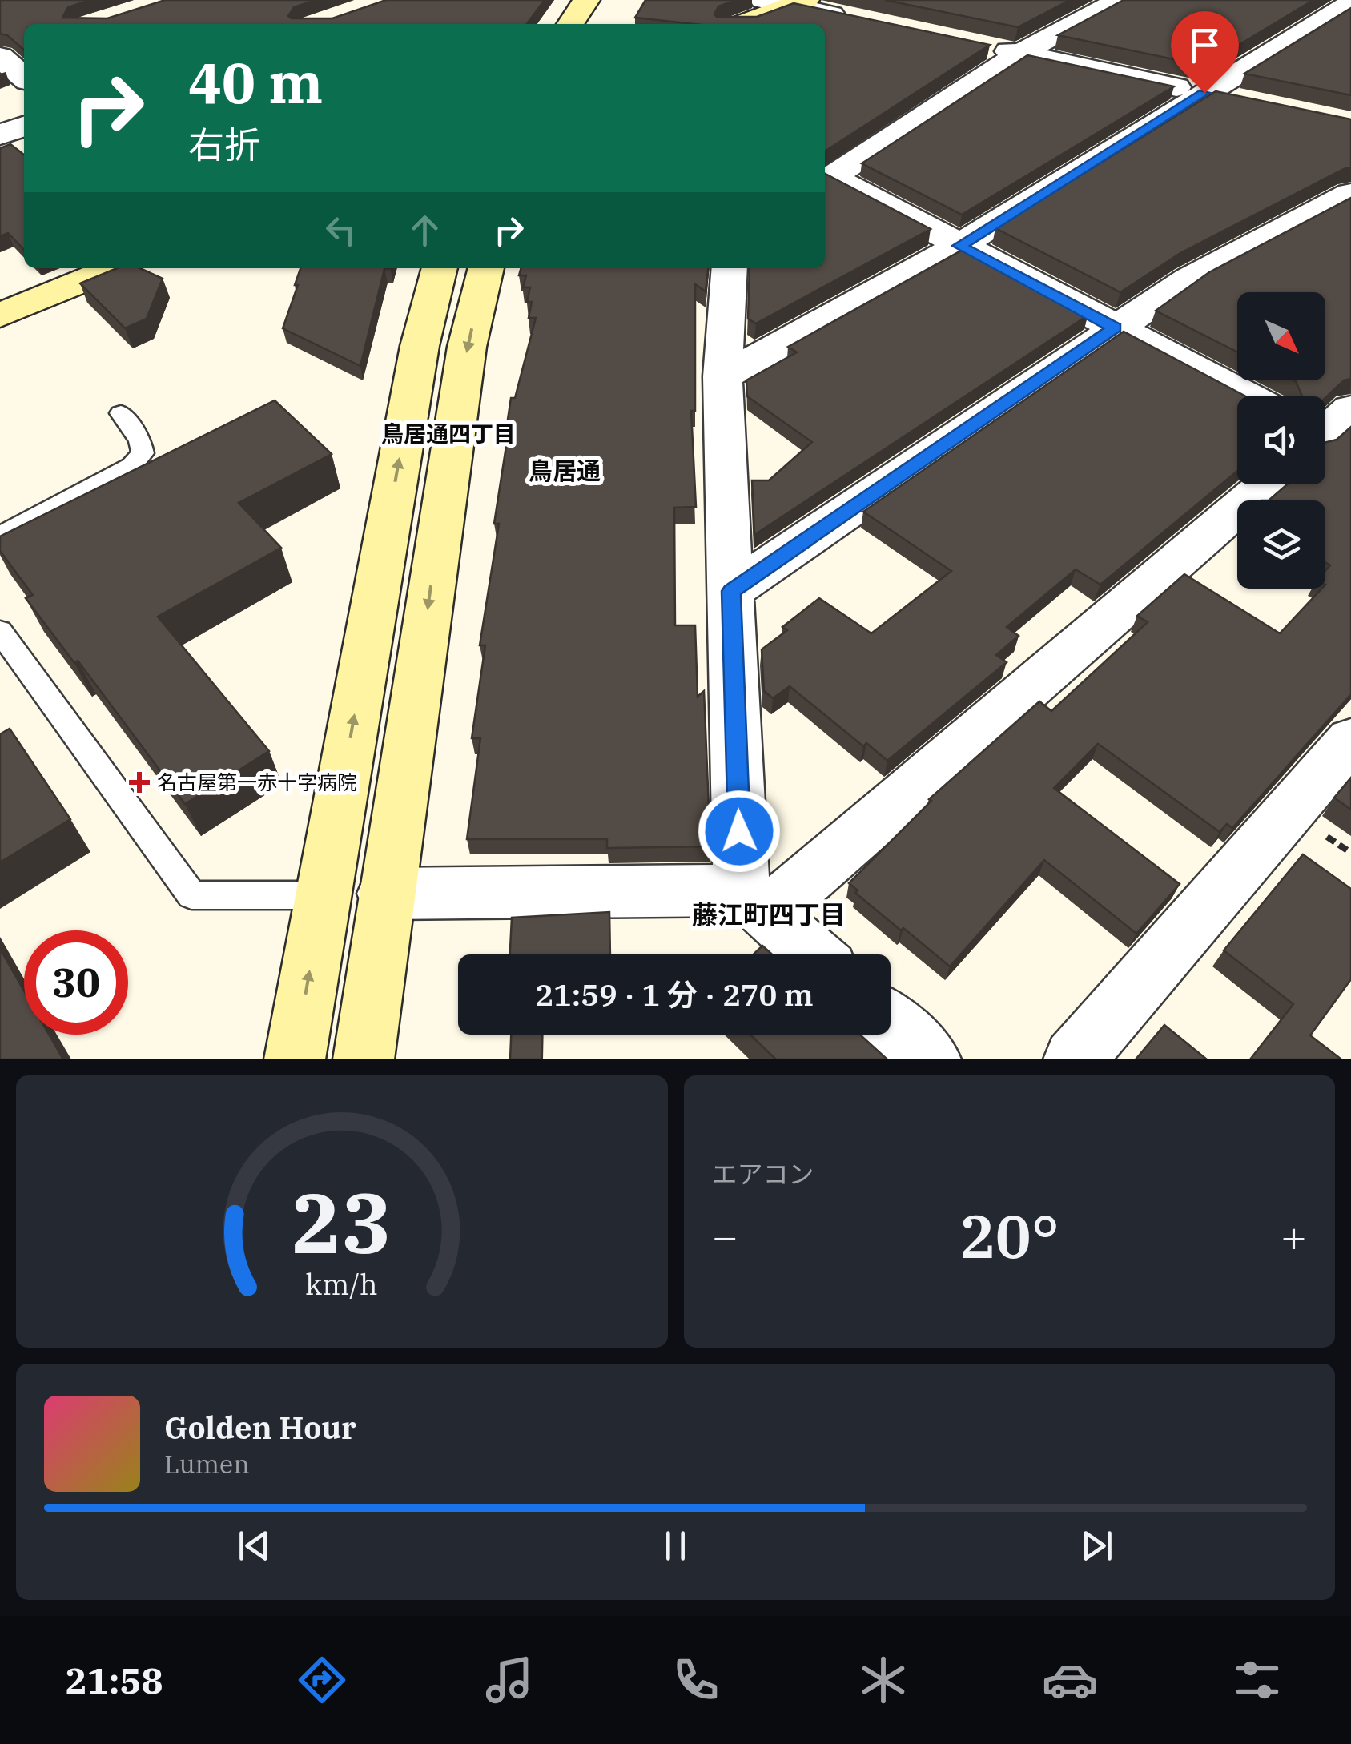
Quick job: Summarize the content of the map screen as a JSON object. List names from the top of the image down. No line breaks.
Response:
{"districts":["鳥居通四丁目","鳥居通","藤江町四丁目"],"places":{"health":["名古屋第一赤十字病院"]},"north":"bottom right","page":{"turn":["40 m","右折"],"limit":"30","trip":"21:59 · 1 分 · 270 m","tile":"エアコン","heat":["−","20°","+"],"song":["Golden Hour","Lumen"],"tabs":"21:58","gauge":["23","km/h"]}}
